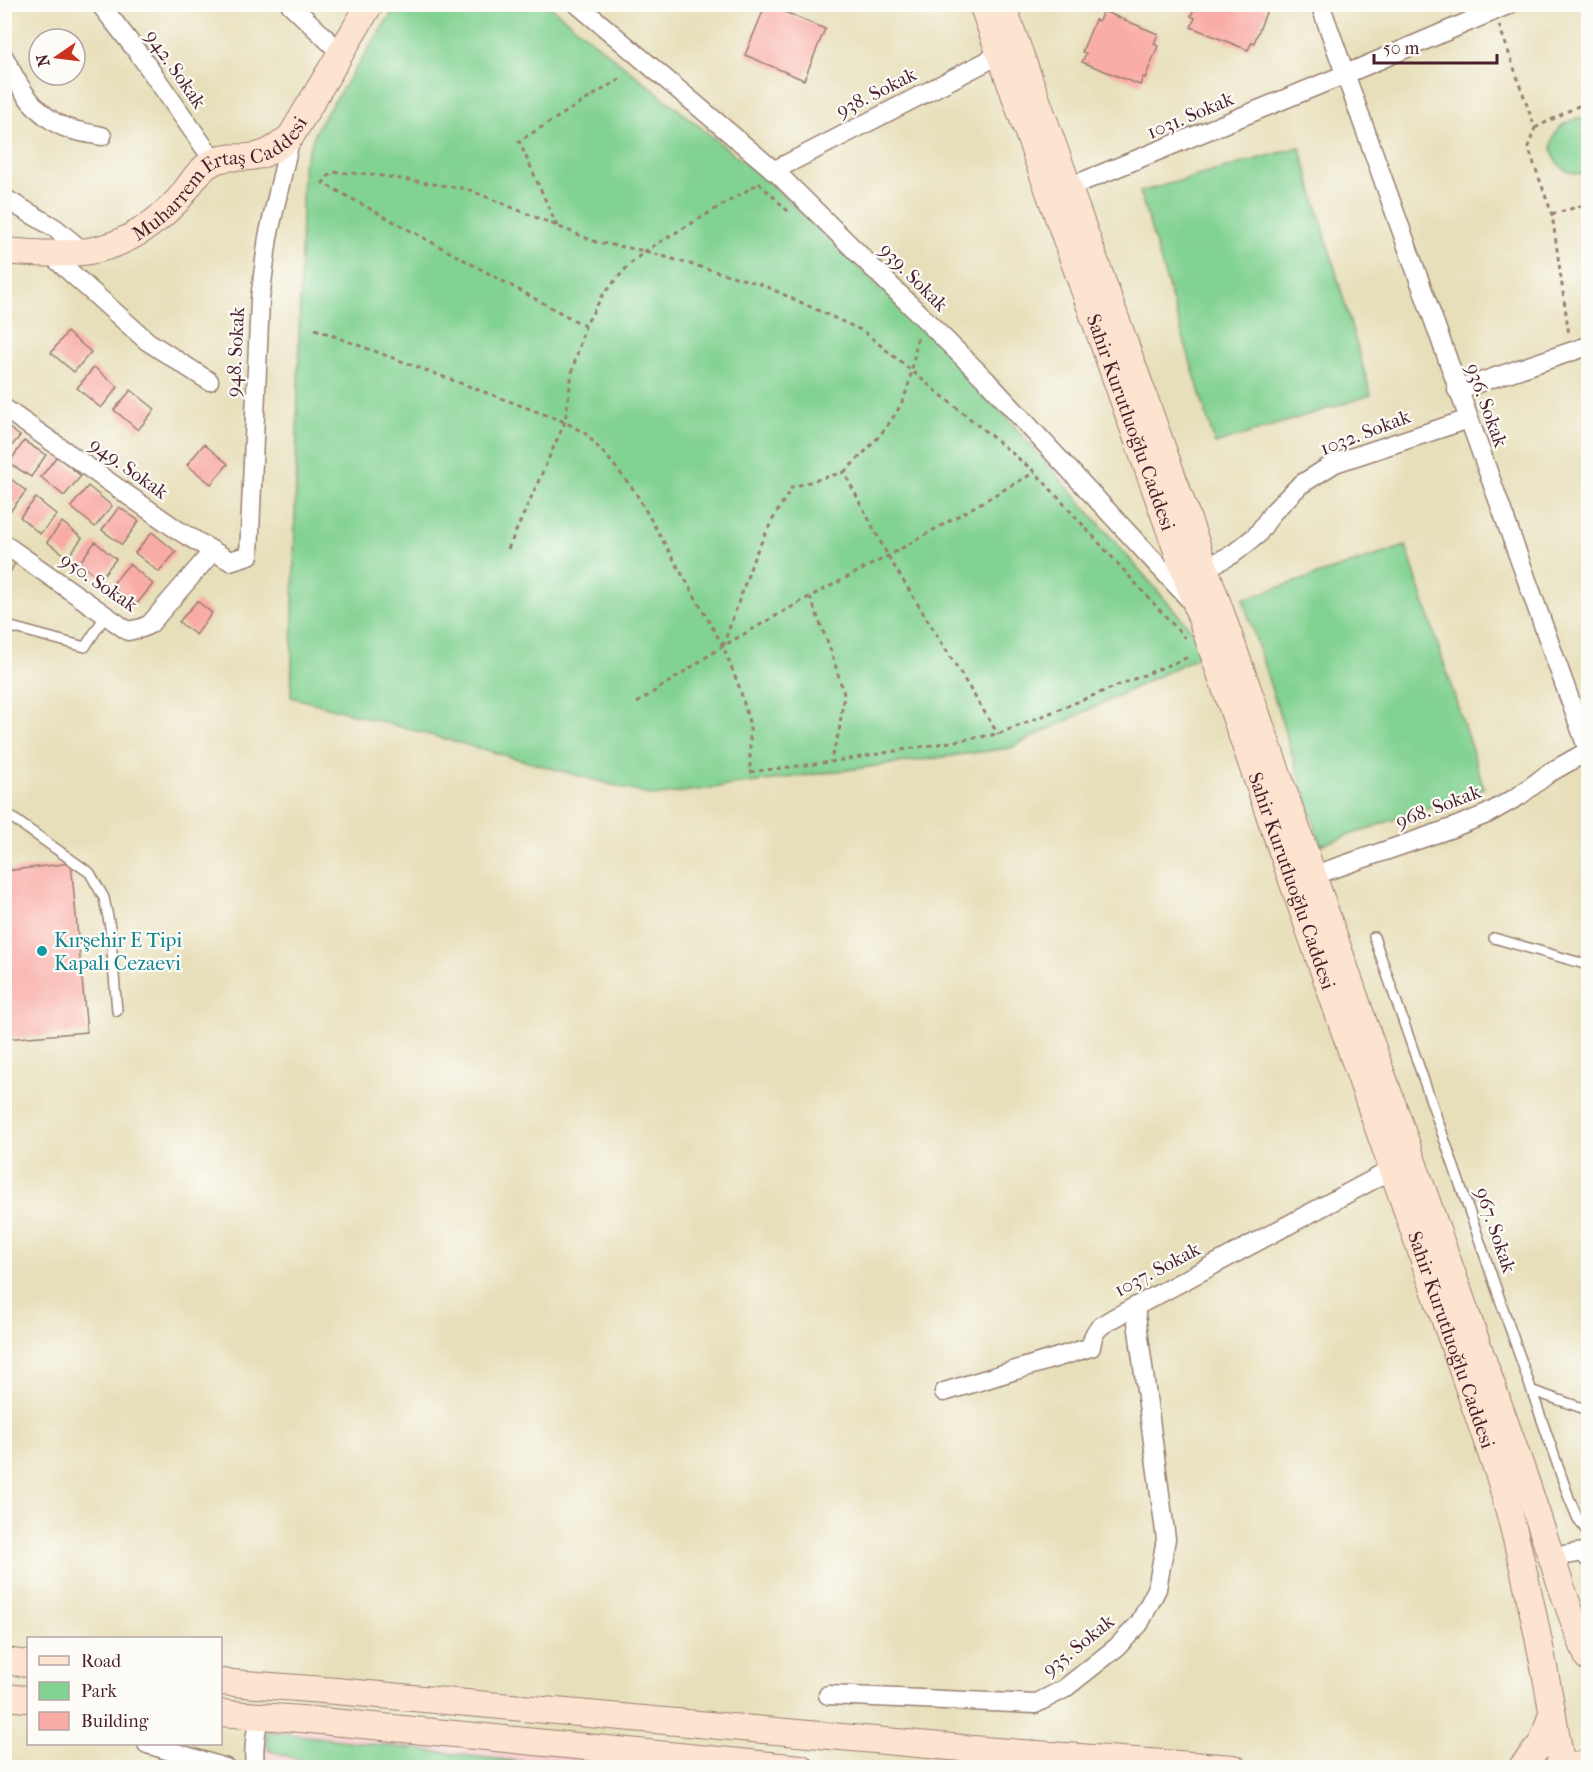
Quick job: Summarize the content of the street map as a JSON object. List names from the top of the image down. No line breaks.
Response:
{"streets":{"street":["942. Sokak","938. Sokak","1031. Sokak","Muharrem Ertaş Caddesi","939. Sokak","948. Sokak","936. Sokak","Sahir Kurutluoğlu Caddesi","1032. Sokak","949. Sokak","950. Sokak","968. Sokak","1037. Sokak","935. Sokak"],"lane":["967. Sokak"]},"crossings":[["942. Sokak","Muharrem Ertaş Caddesi"],["938. Sokak","939. Sokak"],["938. Sokak","Sahir Kurutluoğlu Caddesi"],["1031. Sokak","936. Sokak"],["1031. Sokak","Sahir Kurutluoğlu Caddesi"],["Muharrem Ertaş Caddesi","948. Sokak"],["939. Sokak","Sahir Kurutluoğlu Caddesi"],["948. Sokak","949. Sokak"],["936. Sokak","1032. Sokak"],["936. Sokak","968. Sokak"],["Sahir Kurutluoğlu Caddesi","1032. Sokak"],["Sahir Kurutluoğlu Caddesi","968. Sokak"],["Sahir Kurutluoğlu Caddesi","1037. Sokak"],["949. Sokak","950. Sokak"],["1037. Sokak","935. Sokak"]],"places":["Kırşehir E Tipi Kapalı Cezaevi"],"legend":["Road","Park","Building"],"scale_bar":"50 m","north":"left"}
